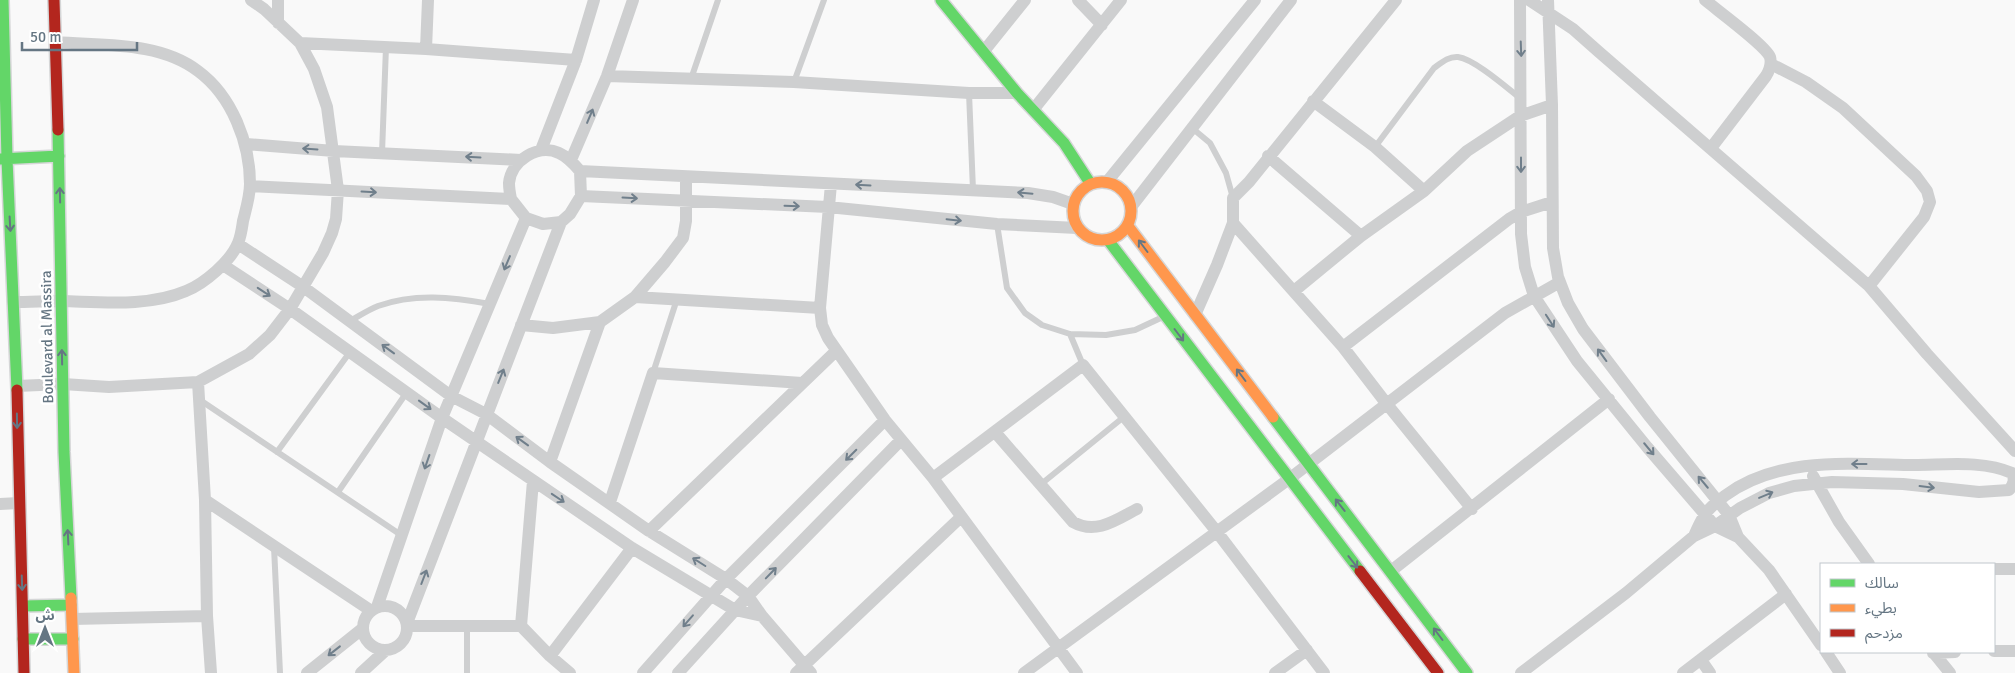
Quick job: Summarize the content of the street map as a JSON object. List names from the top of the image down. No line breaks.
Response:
{"streets":{"street":["Boulevard al Massira"]},"legend":["سالك","بطيء","مزدحم"],"scale_bar":"50 m","north":"top"}
